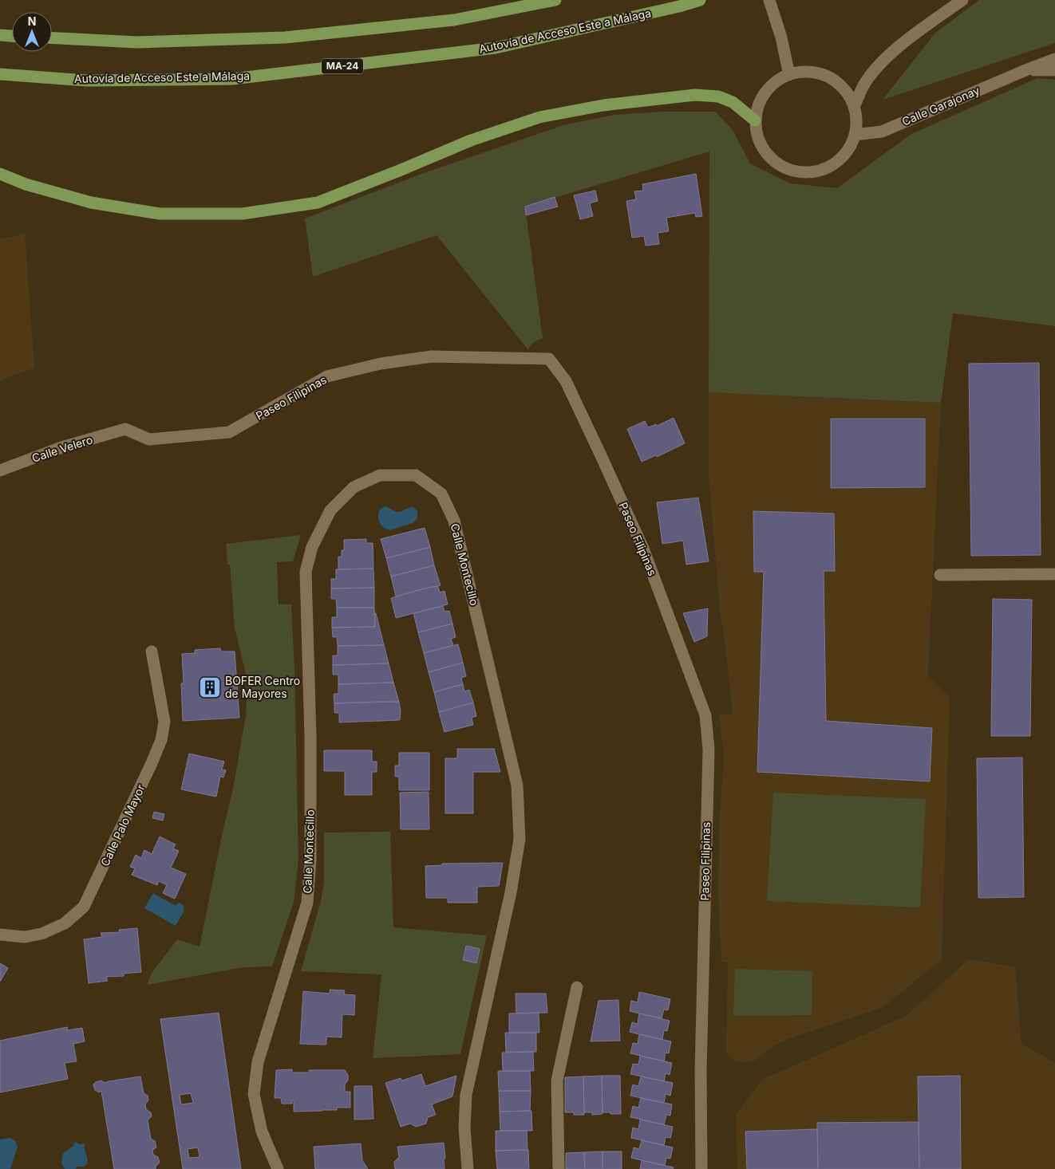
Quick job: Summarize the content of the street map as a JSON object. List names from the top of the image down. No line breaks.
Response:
{"streets":{"highway":["Autovía de Acceso Este a Málaga","MA-24"],"street":["Calle Garajonay","Paseo Filipinas","Calle Velero","Calle Montecillo","Calle Palo Mayor"]},"crossings":[["Paseo Filipinas","Calle Velero"]],"places":{"building":["BOFER Centro de Mayores"]},"north":"top"}
